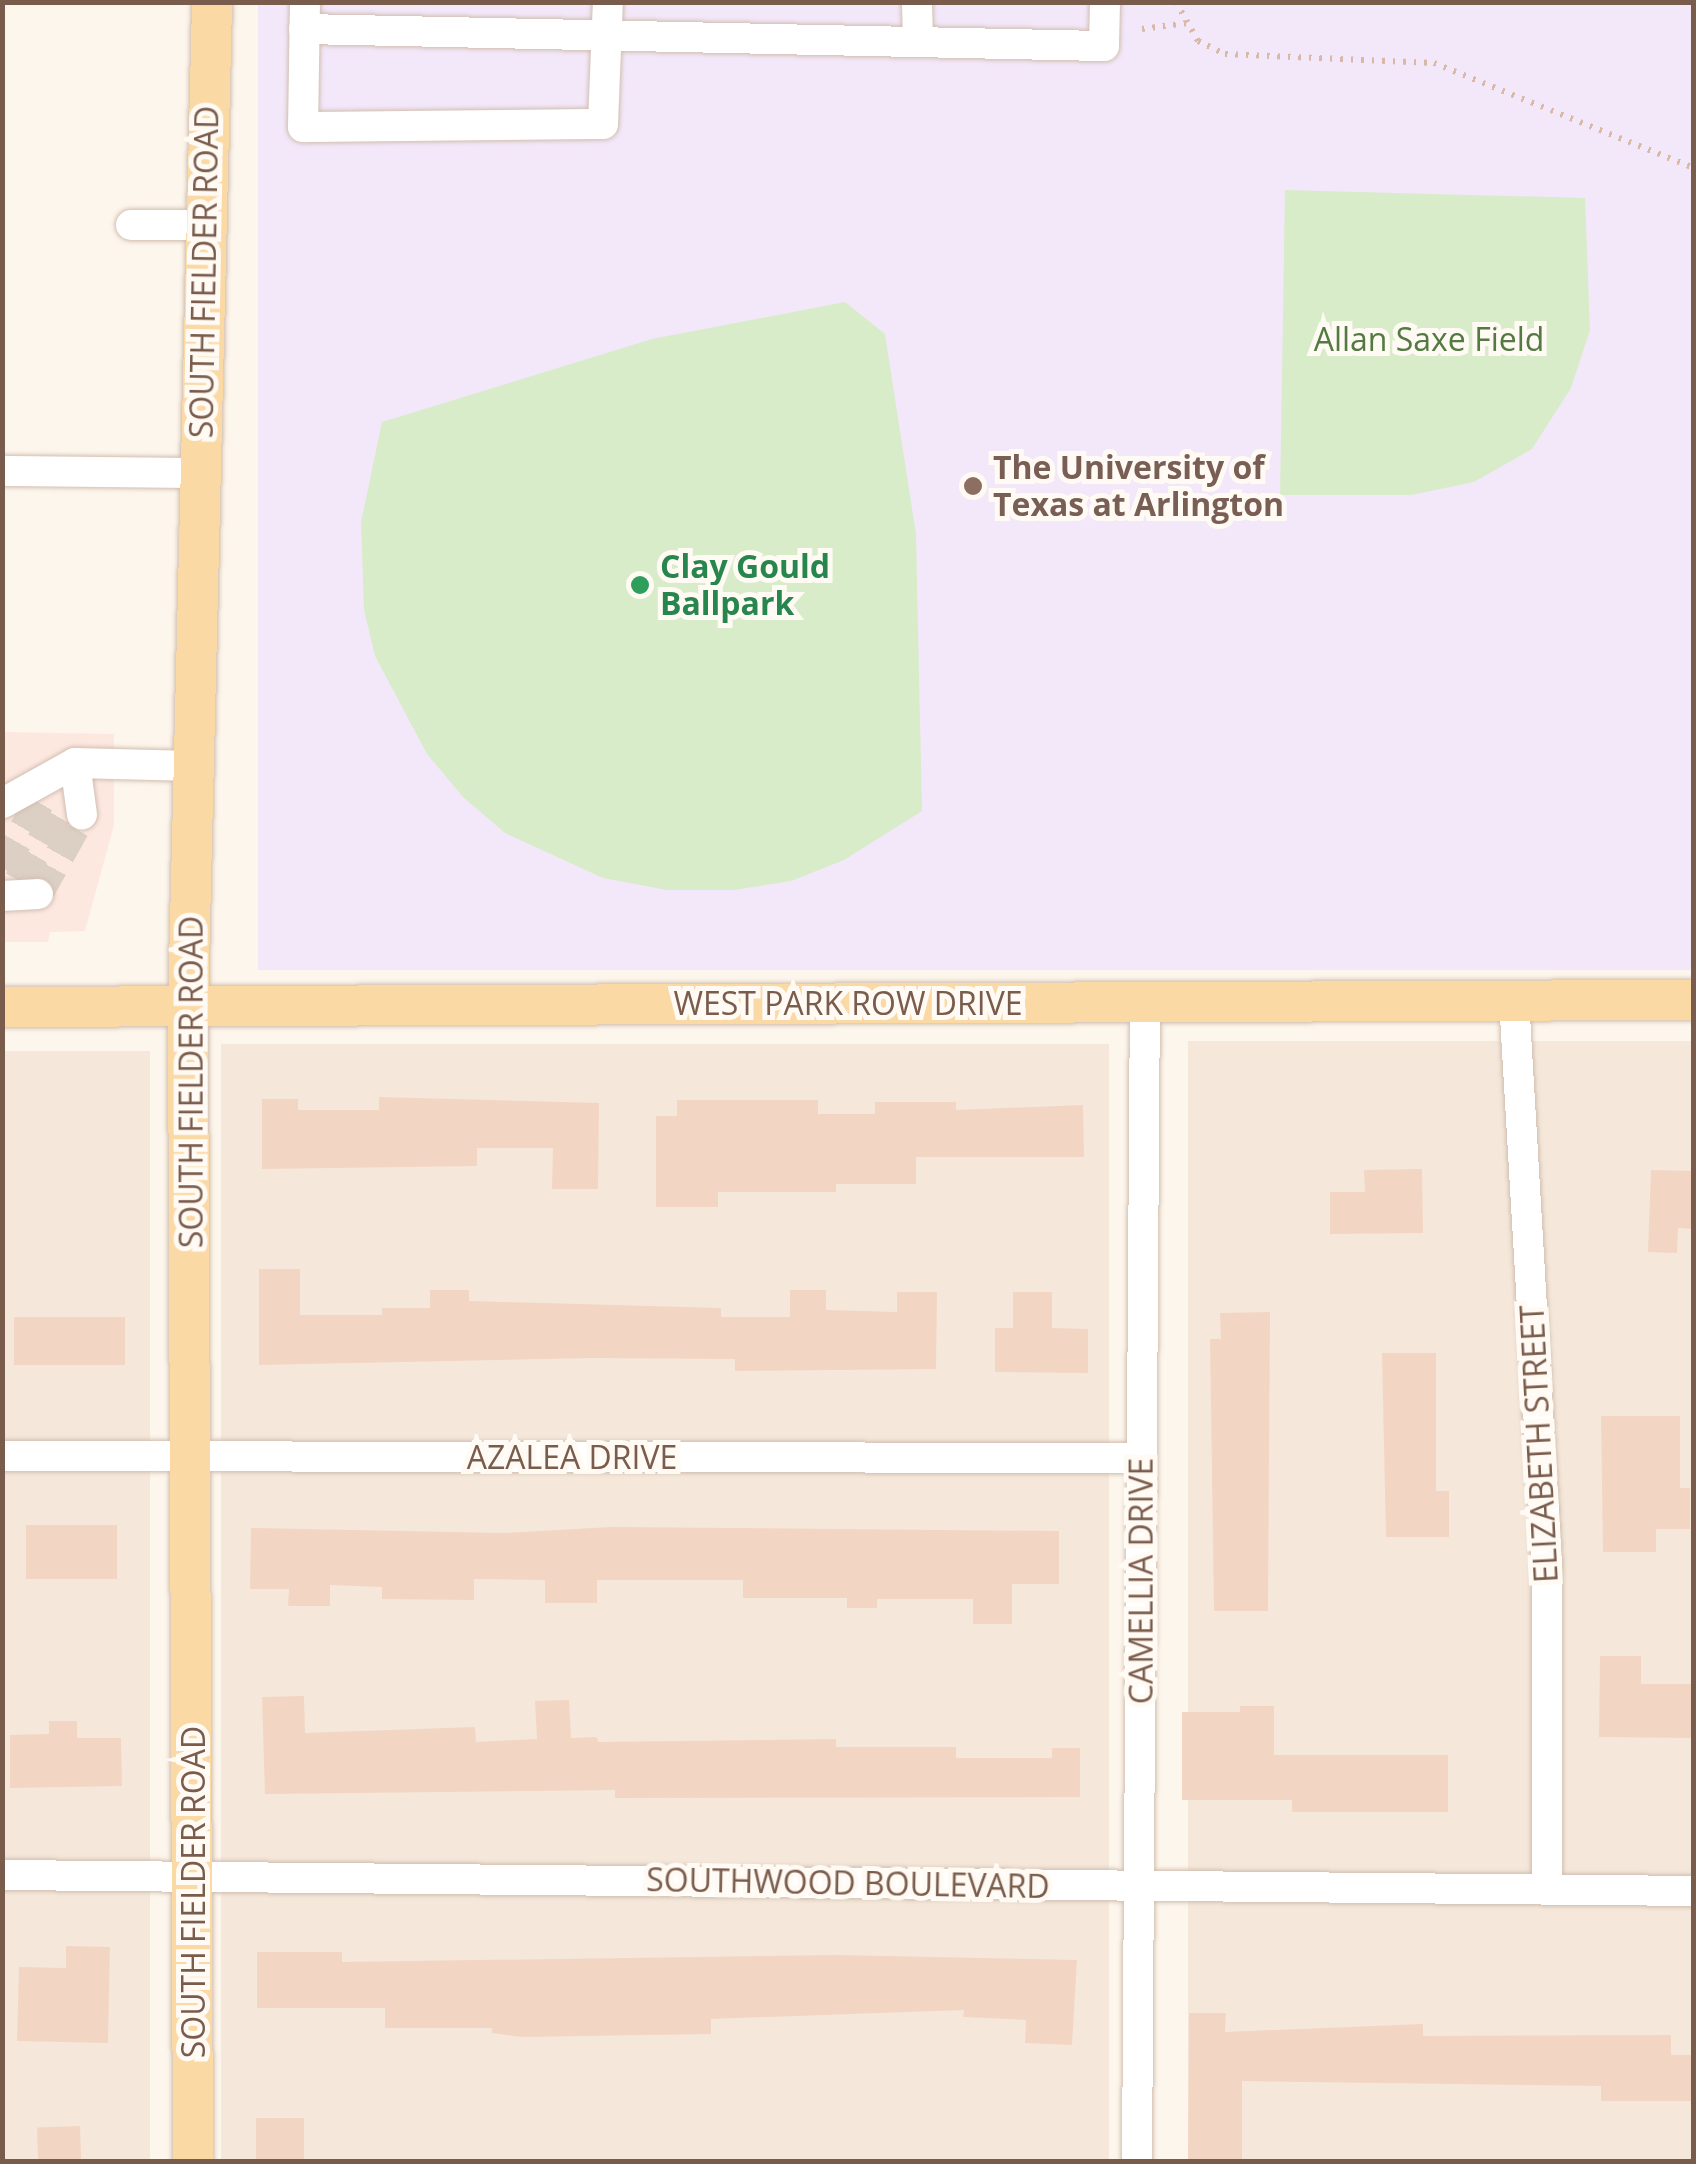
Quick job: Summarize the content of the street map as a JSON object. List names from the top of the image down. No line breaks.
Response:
{"streets":{"main road":["SOUTH FIELDER ROAD","WEST PARK ROW DRIVE"],"street":["ELIZABETH STREET","AZALEA DRIVE","CAMELLIA DRIVE","SOUTHWOOD BOULEVARD"]},"crossings":[["SOUTH FIELDER ROAD","WEST PARK ROW DRIVE"],["SOUTH FIELDER ROAD","AZALEA DRIVE"],["SOUTH FIELDER ROAD","SOUTHWOOD BOULEVARD"],["WEST PARK ROW DRIVE","ELIZABETH STREET"],["WEST PARK ROW DRIVE","CAMELLIA DRIVE"],["ELIZABETH STREET","SOUTHWOOD BOULEVARD"],["AZALEA DRIVE","CAMELLIA DRIVE"],["CAMELLIA DRIVE","SOUTHWOOD BOULEVARD"]],"parks":["Allan Saxe Field"],"places":["The University of Texas at Arlington","Clay Gould Ballpark"]}
